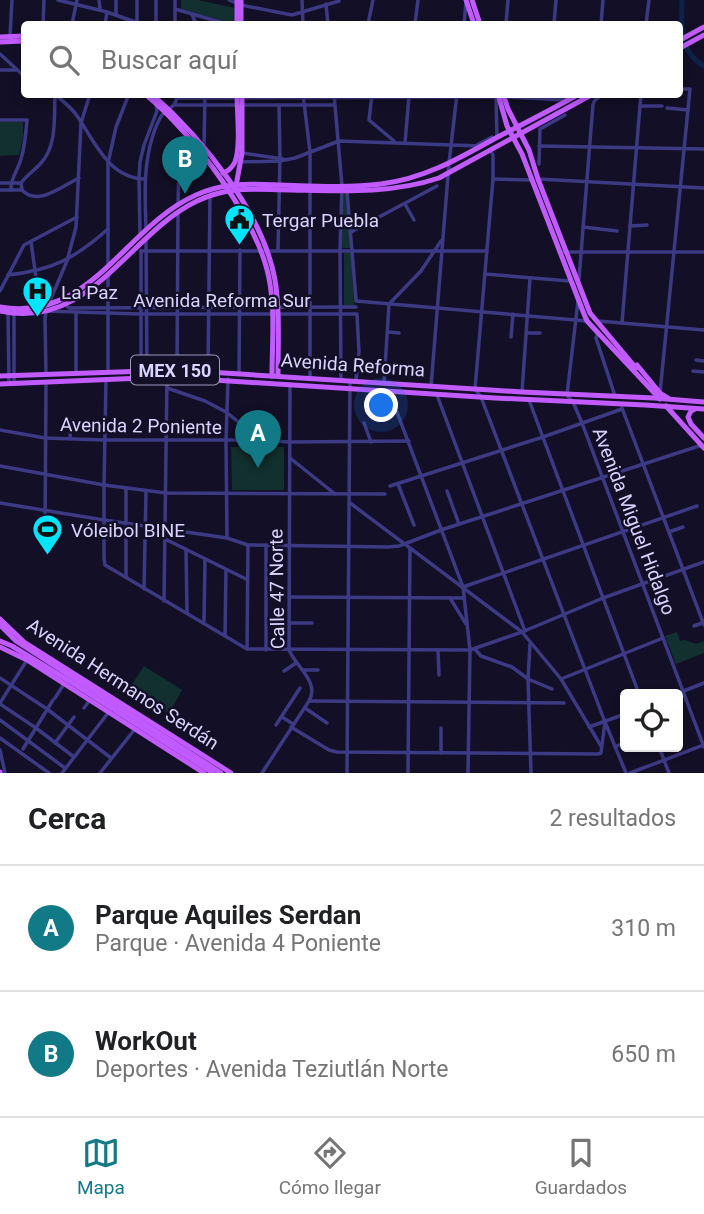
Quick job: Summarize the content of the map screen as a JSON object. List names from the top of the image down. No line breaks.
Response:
{"streets":{"main road":["Avenida Reforma","MEX 150","Avenida Hermanos Serdán"],"street":["Avenida Reforma Sur","Avenida 2 Poniente","Avenida Miguel Hidalgo","Calle 47 Norte"]},"crossings":[["Avenida Reforma","Avenida Miguel Hidalgo"],["Avenida Reforma","Calle 47 Norte"],["Avenida 2 Poniente","Calle 47 Norte"]],"places":{"public building":["Tergar Puebla"],"hospital":["La Paz"],"sports":["Vóleibol BINE"]},"page":{"search":"Buscar aquí","pins":["B","A"],"heading":["Cerca","2 resultados"],"list":[{"mark":"A","name":"Parque Aquiles Serdan","note":"Parque · Avenida 4 Poniente","value":"310 m"},{"mark":"B","name":"WorkOut","note":"Deportes · Avenida Teziutlán Norte","value":"650 m"}],"nav":["Mapa","Cómo llegar","Guardados"]}}
